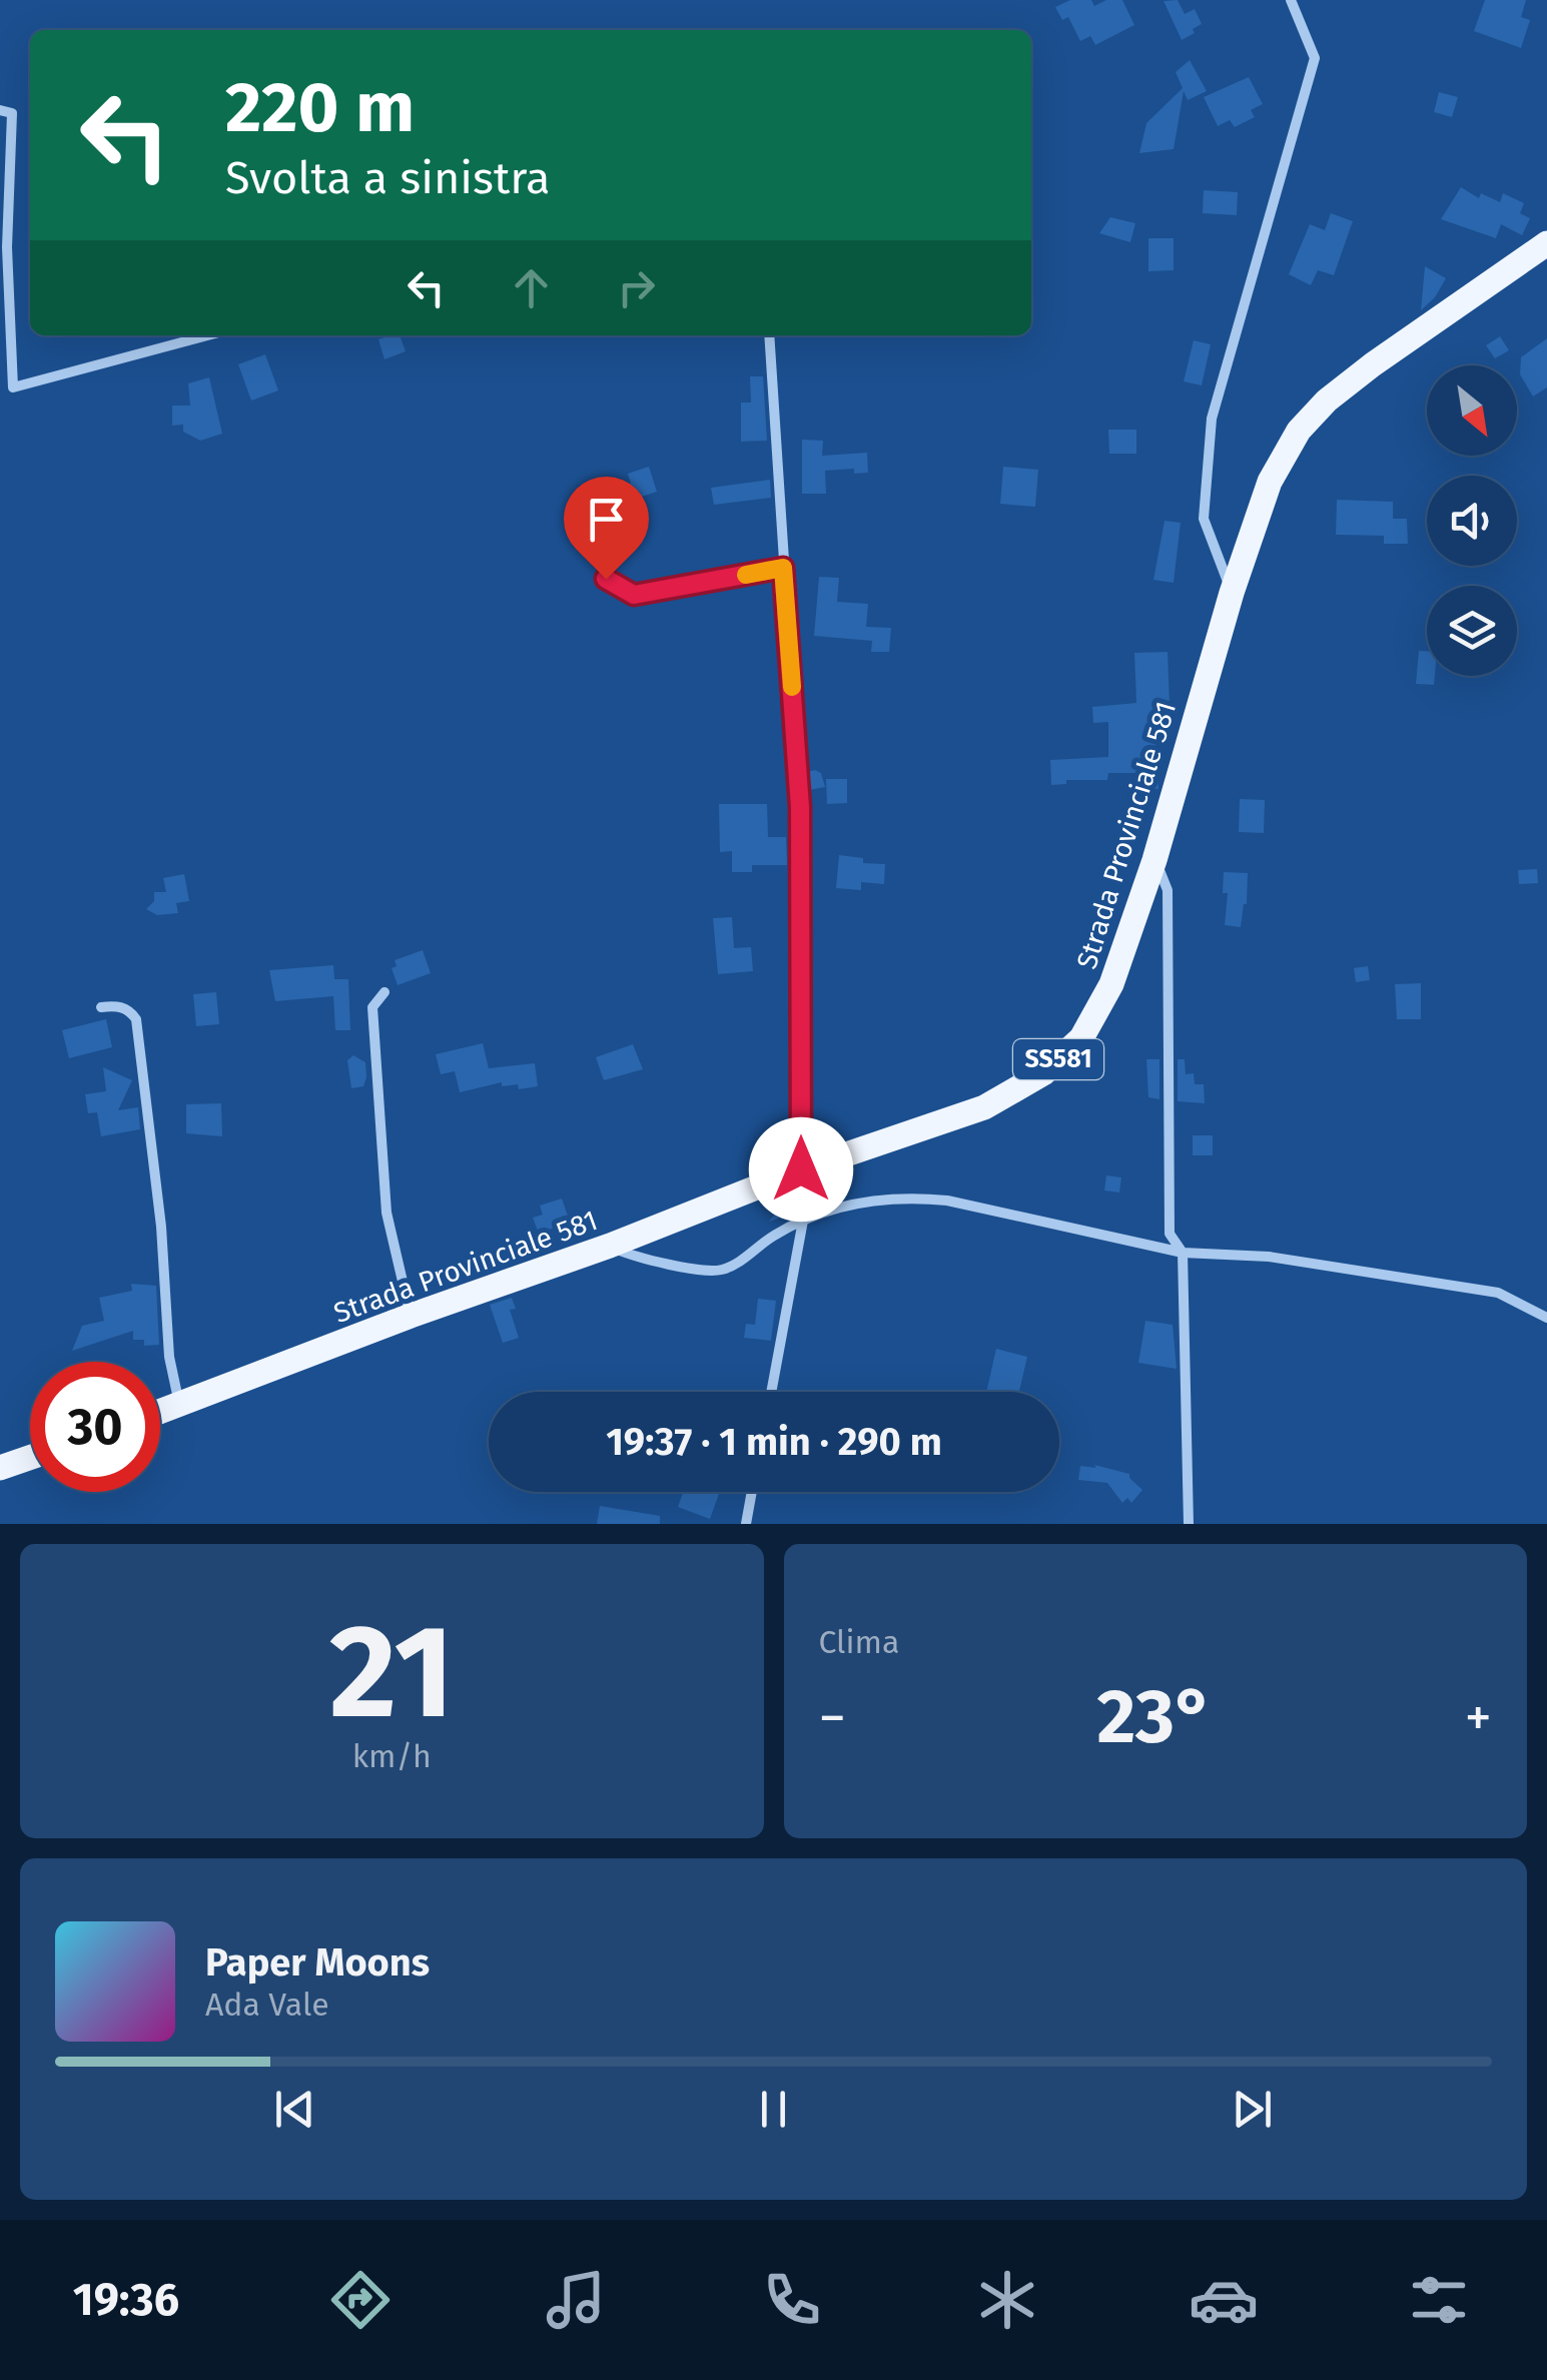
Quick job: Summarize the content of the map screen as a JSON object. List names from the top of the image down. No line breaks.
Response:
{"streets":{"main road":["Strada Provinciale 581","SS581"]},"north":"bottom right","page":{"turn":["220 m","Svolta a sinistra"],"limit":"30","trip":"19:37 · 1 min · 290 m","tile":[["21","km/h"],"Clima"],"heat":["−","23°","+"],"song":["Paper Moons","Ada Vale"],"tabs":"19:36"}}
